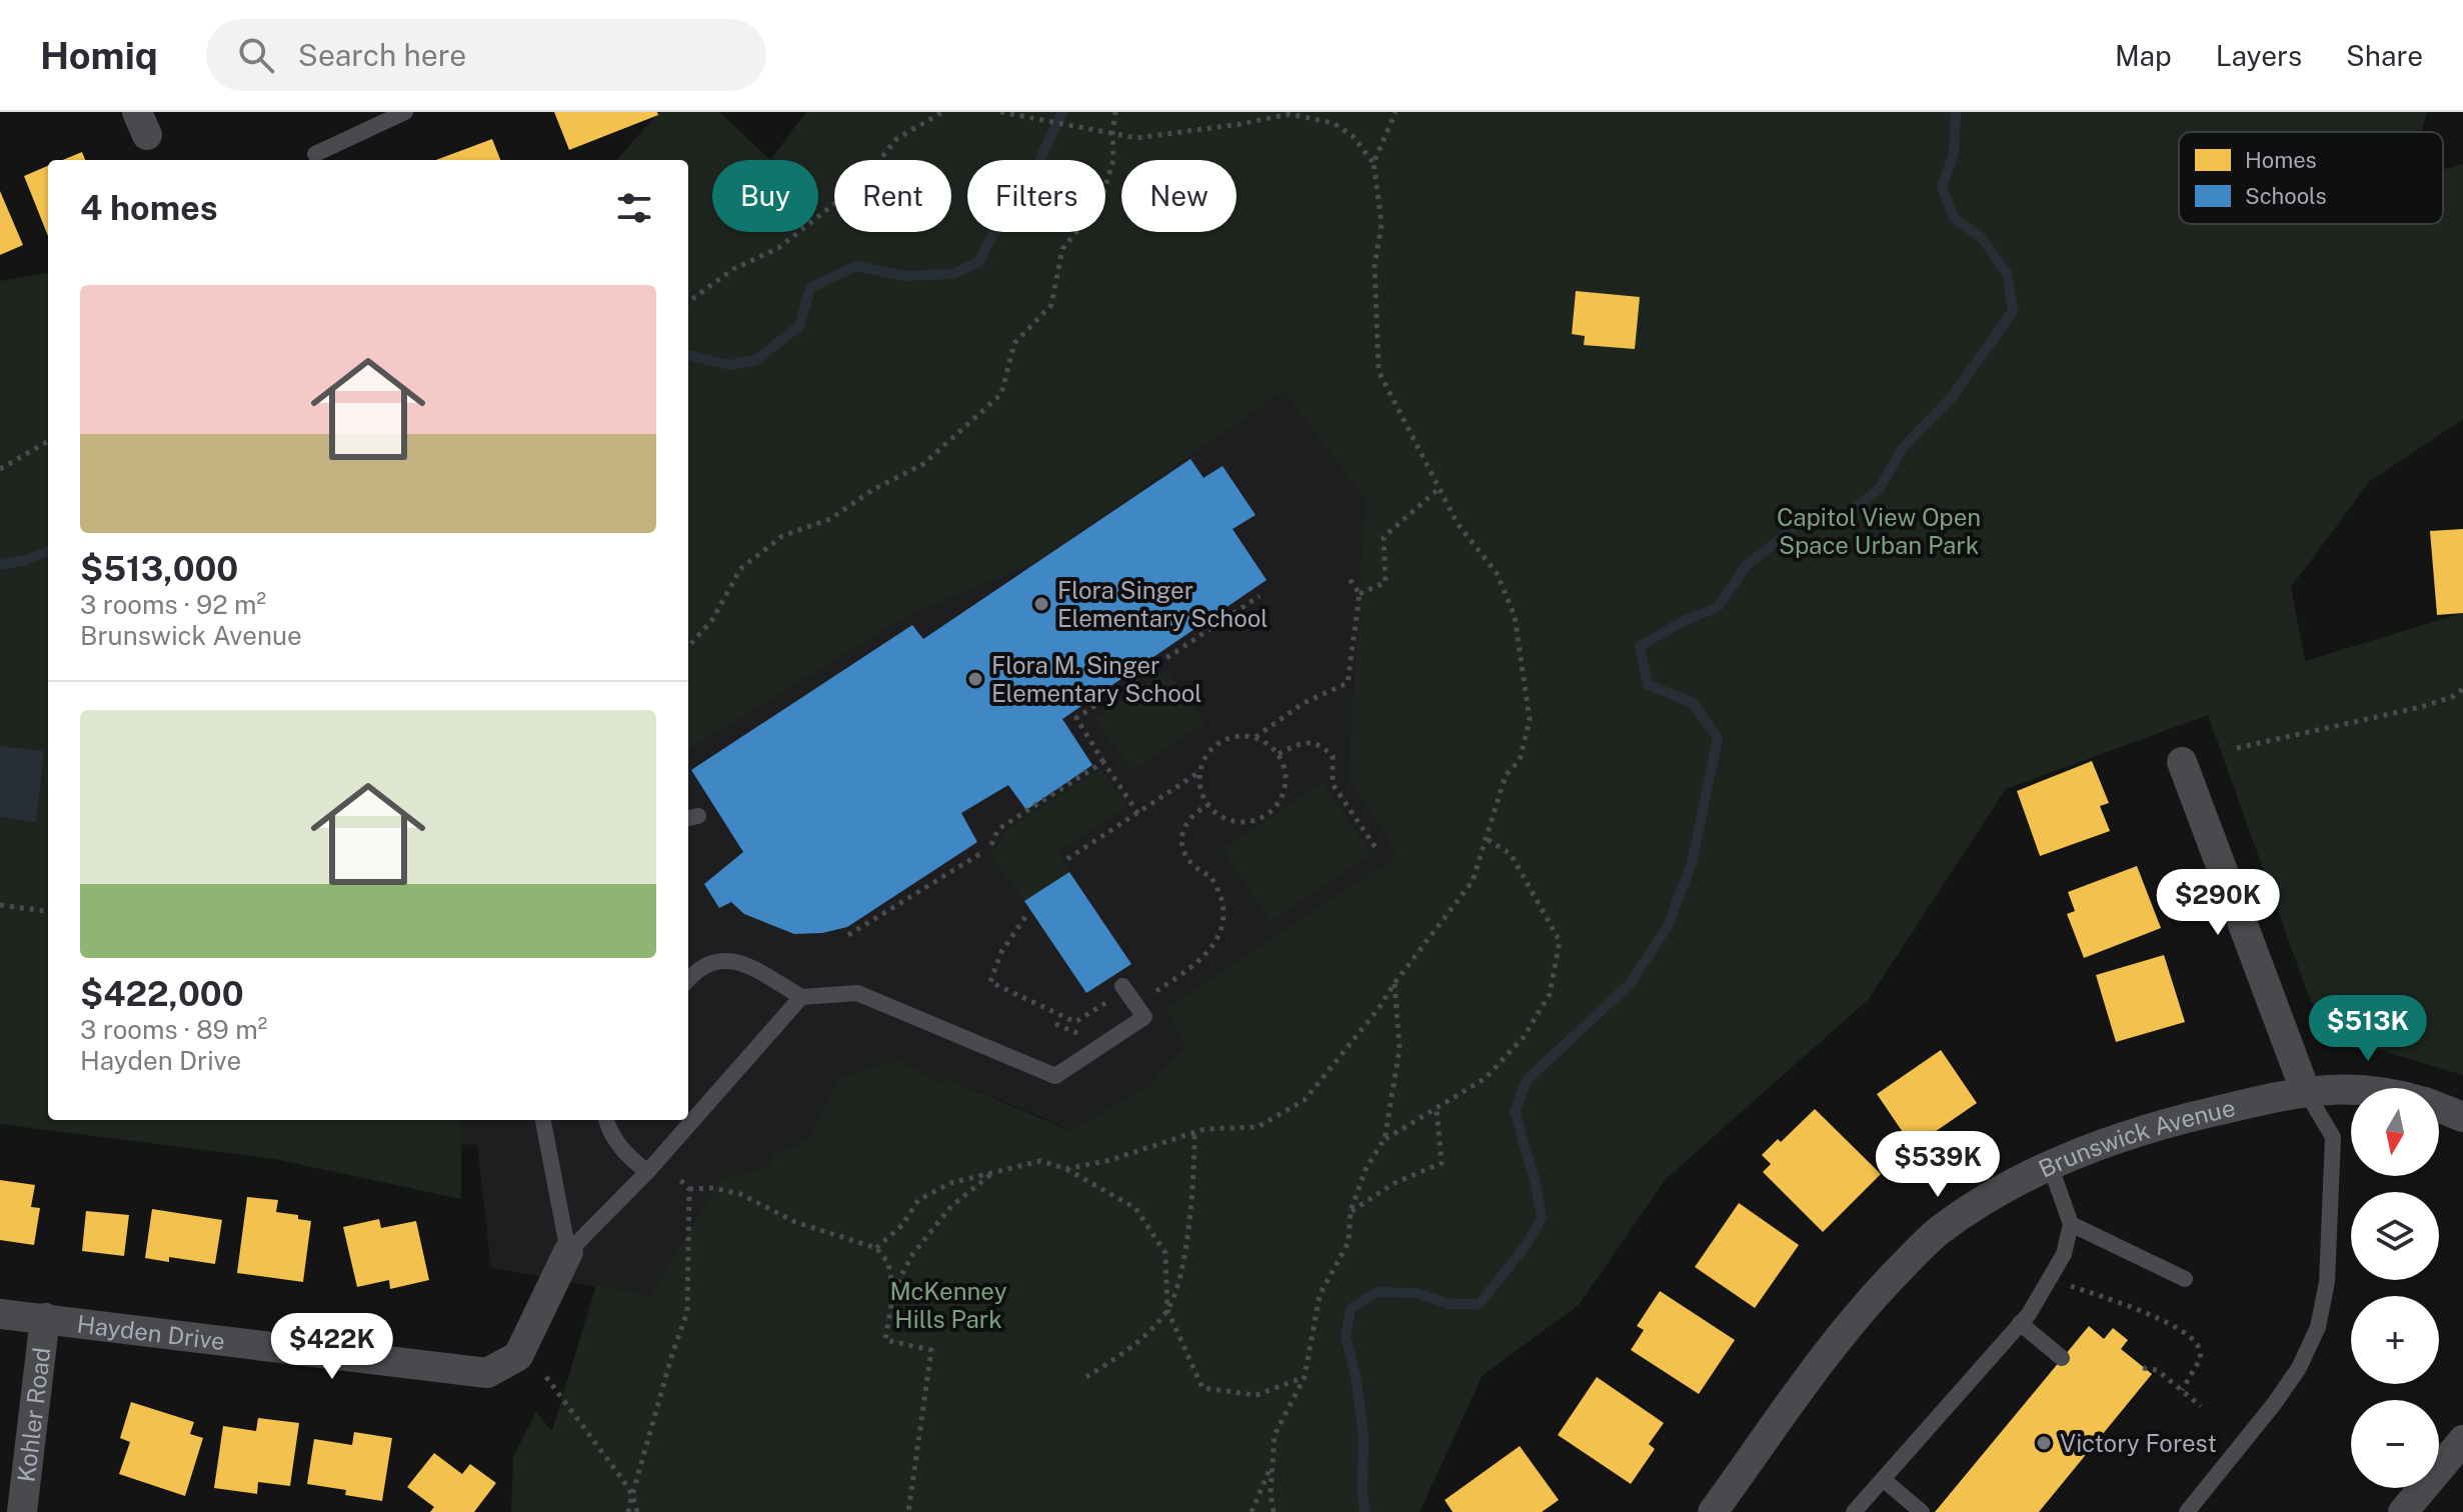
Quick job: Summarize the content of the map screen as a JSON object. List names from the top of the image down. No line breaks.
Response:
{"streets":{"street":["Brunswick Avenue","Hayden Drive","Kohler Road"]},"crossings":[["Hayden Drive","Kohler Road"]],"parks":["Capitol View Open Space Urban Park","McKenney Hills Park"],"places":["Flora Singer Elementary School","Flora M. Singer Elementary School","Victory Forest"],"legend":["Homes","Schools"],"north":"bottom","page":{"header":"Homiq","search":"Search here","nav":["Map","Layers","Share"],"chip":["Buy","Rent","Filters","New"],"heading":"4 homes","list":[{"name":"$513,000","note":"3 rooms · 92 m² · Brunswick Avenue"},{"name":"$422,000","note":"3 rooms · 89 m² · Hayden Drive"}],"price":["$290K","$513K","$539K","$422K"],"map_buttons":["+","−"]}}
